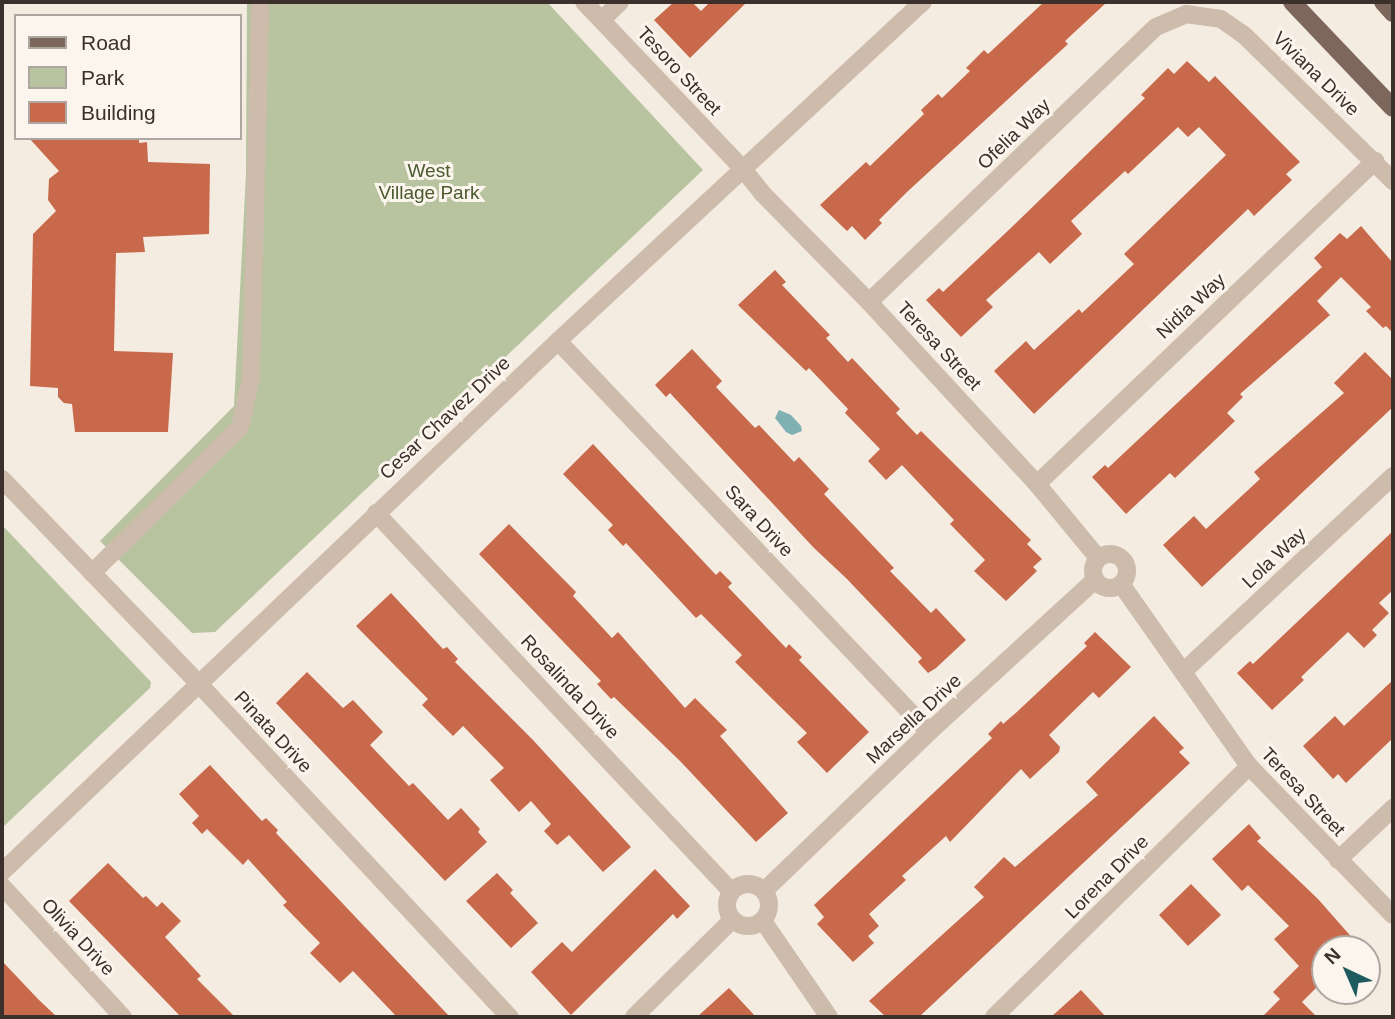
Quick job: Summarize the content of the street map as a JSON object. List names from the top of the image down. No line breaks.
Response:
{"streets":{"street":["Tesoro Street","Viviana Drive","Ofelia Way","Nidia Way","Teresa Street","Cesar Chavez Drive","Sara Drive","Lola Way","Rosalinda Drive","Marsella Drive","Pinata Drive","Lorena Drive","Olivia Drive"]},"crossings":[["Tesoro Street","Teresa Street"],["Tesoro Street","Cesar Chavez Drive"],["Viviana Drive","Ofelia Way"],["Viviana Drive","Nidia Way"],["Ofelia Way","Teresa Street"],["Nidia Way","Teresa Street"],["Teresa Street","Cesar Chavez Drive"],["Teresa Street","Lola Way"],["Teresa Street","Marsella Drive"],["Teresa Street","Lorena Drive"],["Cesar Chavez Drive","Sara Drive"],["Cesar Chavez Drive","Rosalinda Drive"],["Cesar Chavez Drive","Pinata Drive"],["Sara Drive","Marsella Drive"],["Rosalinda Drive","Marsella Drive"]],"parks":["West Village Park"],"legend":["Road","Park","Building"],"north":"top left"}
